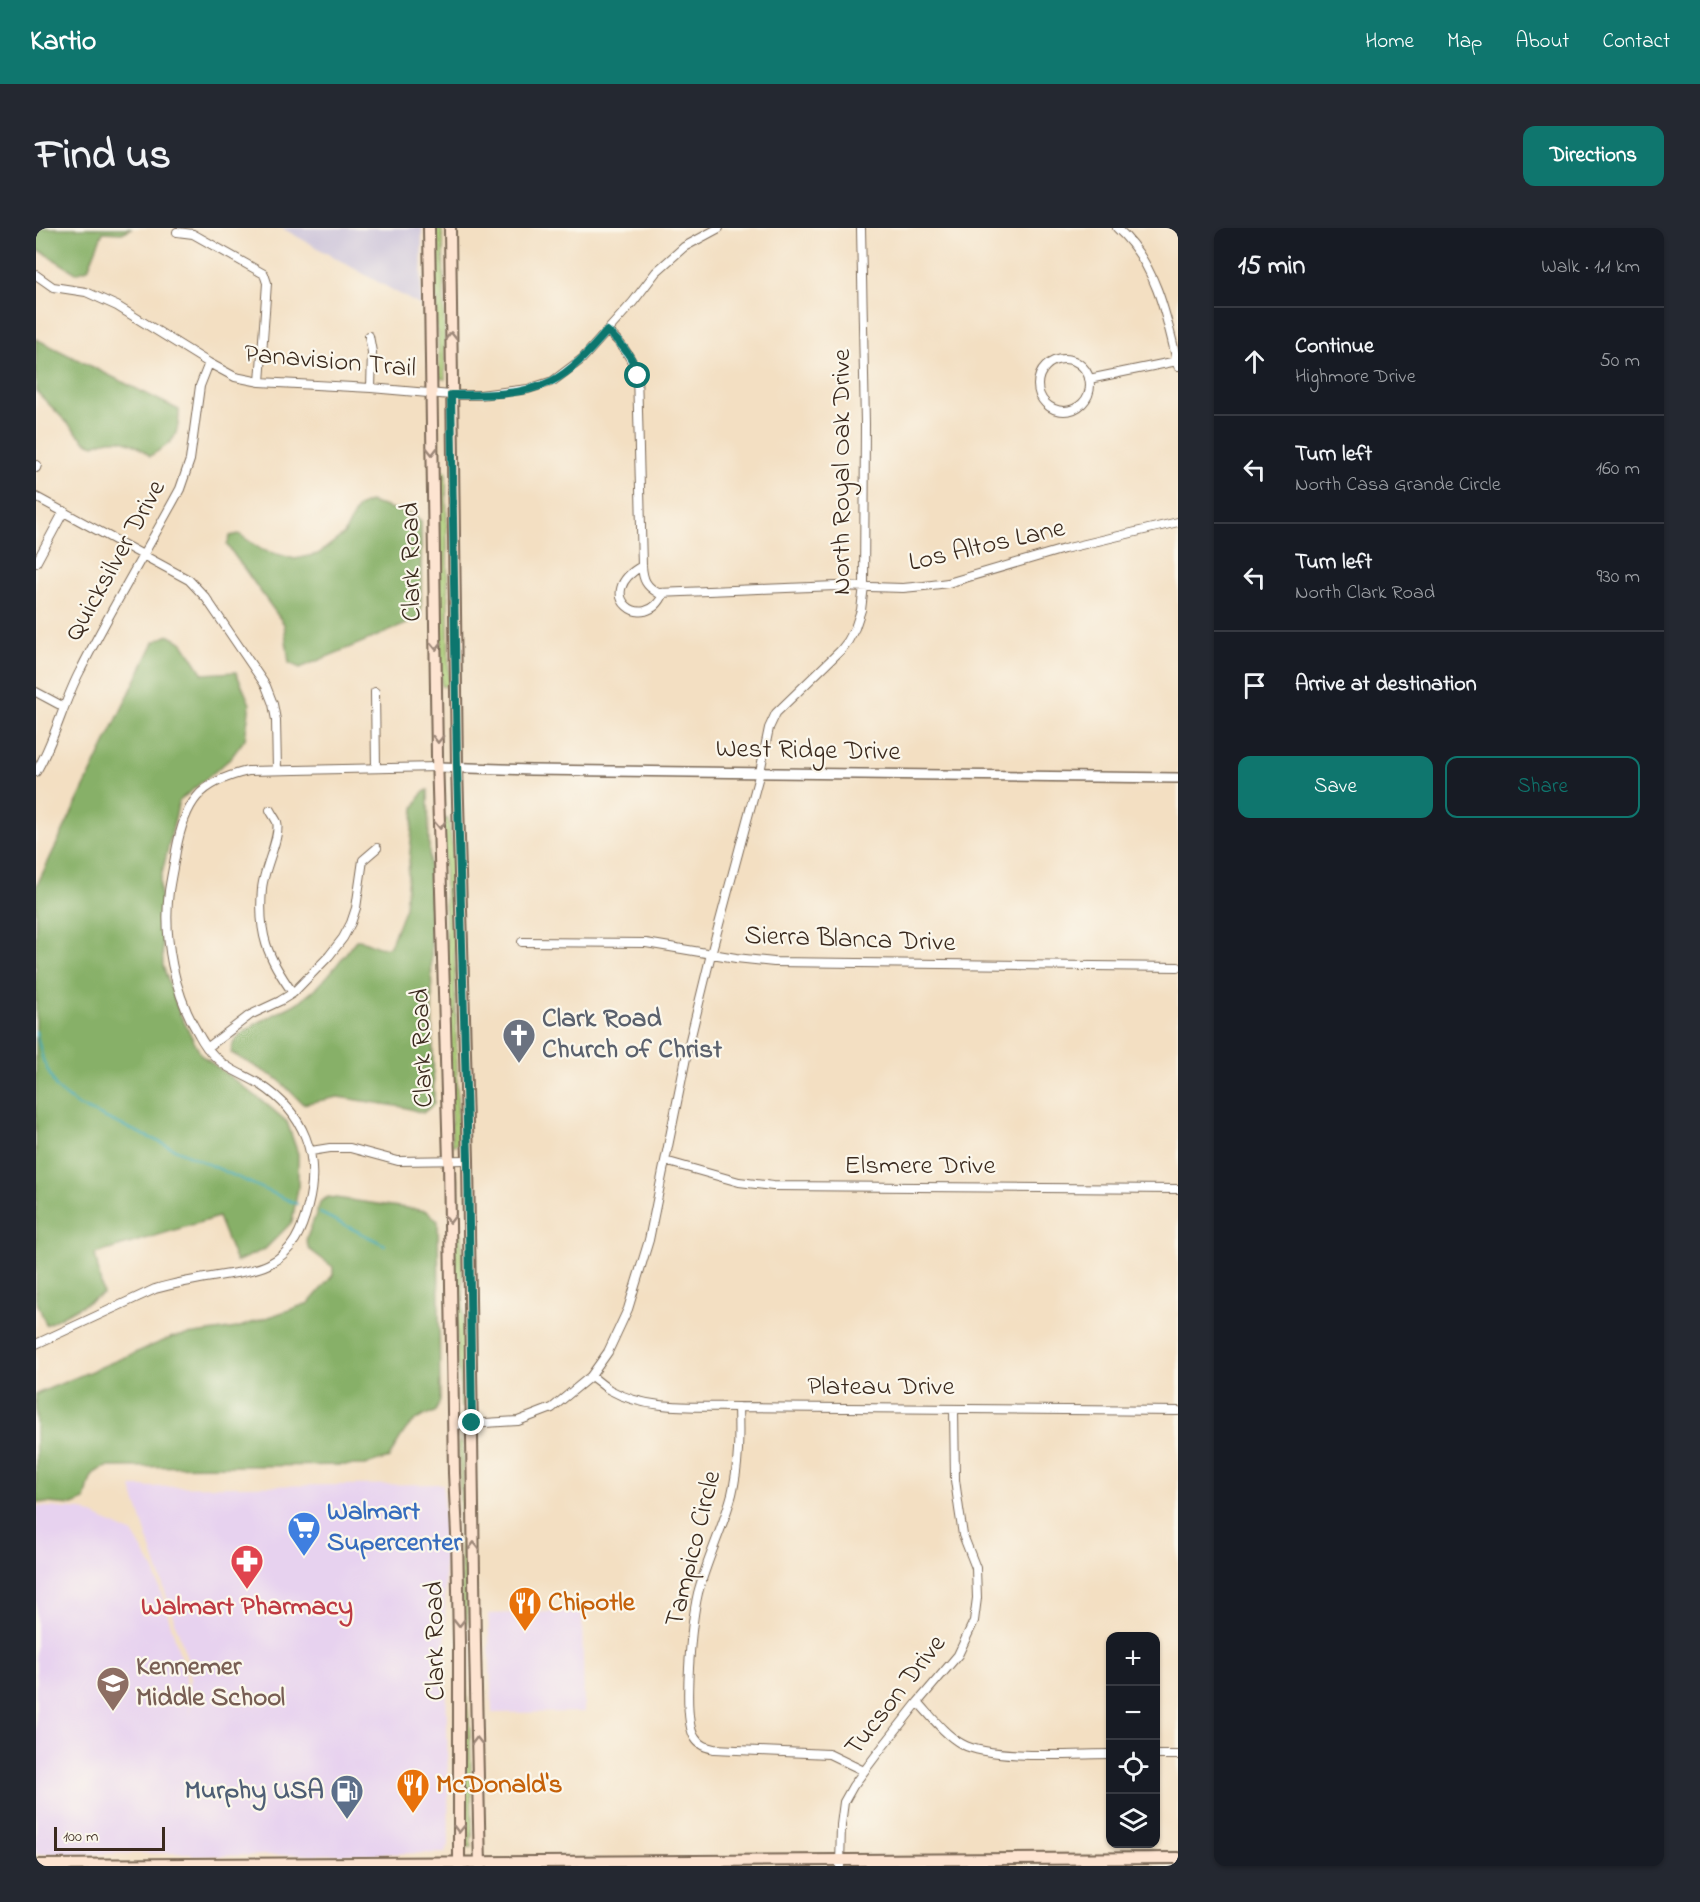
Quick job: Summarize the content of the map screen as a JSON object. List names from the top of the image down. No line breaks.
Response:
{"streets":{"main road":["Clark Road"],"street":["Panavision Trail","North Royal Oak Drive","Los Altos Lane","Quicksilver Drive","West Ridge Drive","Sierra Blanca Drive","Elsmere Drive","Plateau Drive","Tampico Circle","Tucson Drive"]},"crossings":[["Panavision Trail","Quicksilver Drive"],["Panavision Trail","Clark Road"],["North Royal Oak Drive","Los Altos Lane"],["North Royal Oak Drive","Clark Road"],["North Royal Oak Drive","West Ridge Drive"],["North Royal Oak Drive","Sierra Blanca Drive"],["North Royal Oak Drive","Elsmere Drive"],["North Royal Oak Drive","Plateau Drive"],["Clark Road","West Ridge Drive"],["Plateau Drive","Tampico Circle"],["Plateau Drive","Tucson Drive"],["Tampico Circle","Tucson Drive"]],"places":{"church":["Clark Road Church of Christ"],"supermarket":["Walmart Supercenter"],"pharmacy":["Walmart Pharmacy"],"restaurant":["Chipotle","McDonald's"],"school or university":["Kennemer Middle School"],"fuel station":["Murphy USA"]},"scale_bar":"100 m","page":{"header":"Kartio","nav":["Home","Map","About","Contact"],"title":"Find us","buttons":["Directions",["Save","Share"]],"heading":["15 min","Walk · 1.1 km"],"list":[["Continue","Highmore Drive","50 m"],["Turn left","North Casa Grande Circle","160 m"],["Turn left","North Clark Road","930 m"],"Arrive at destination"],"map_buttons":["+","−"],"scale":"100 m"}}
